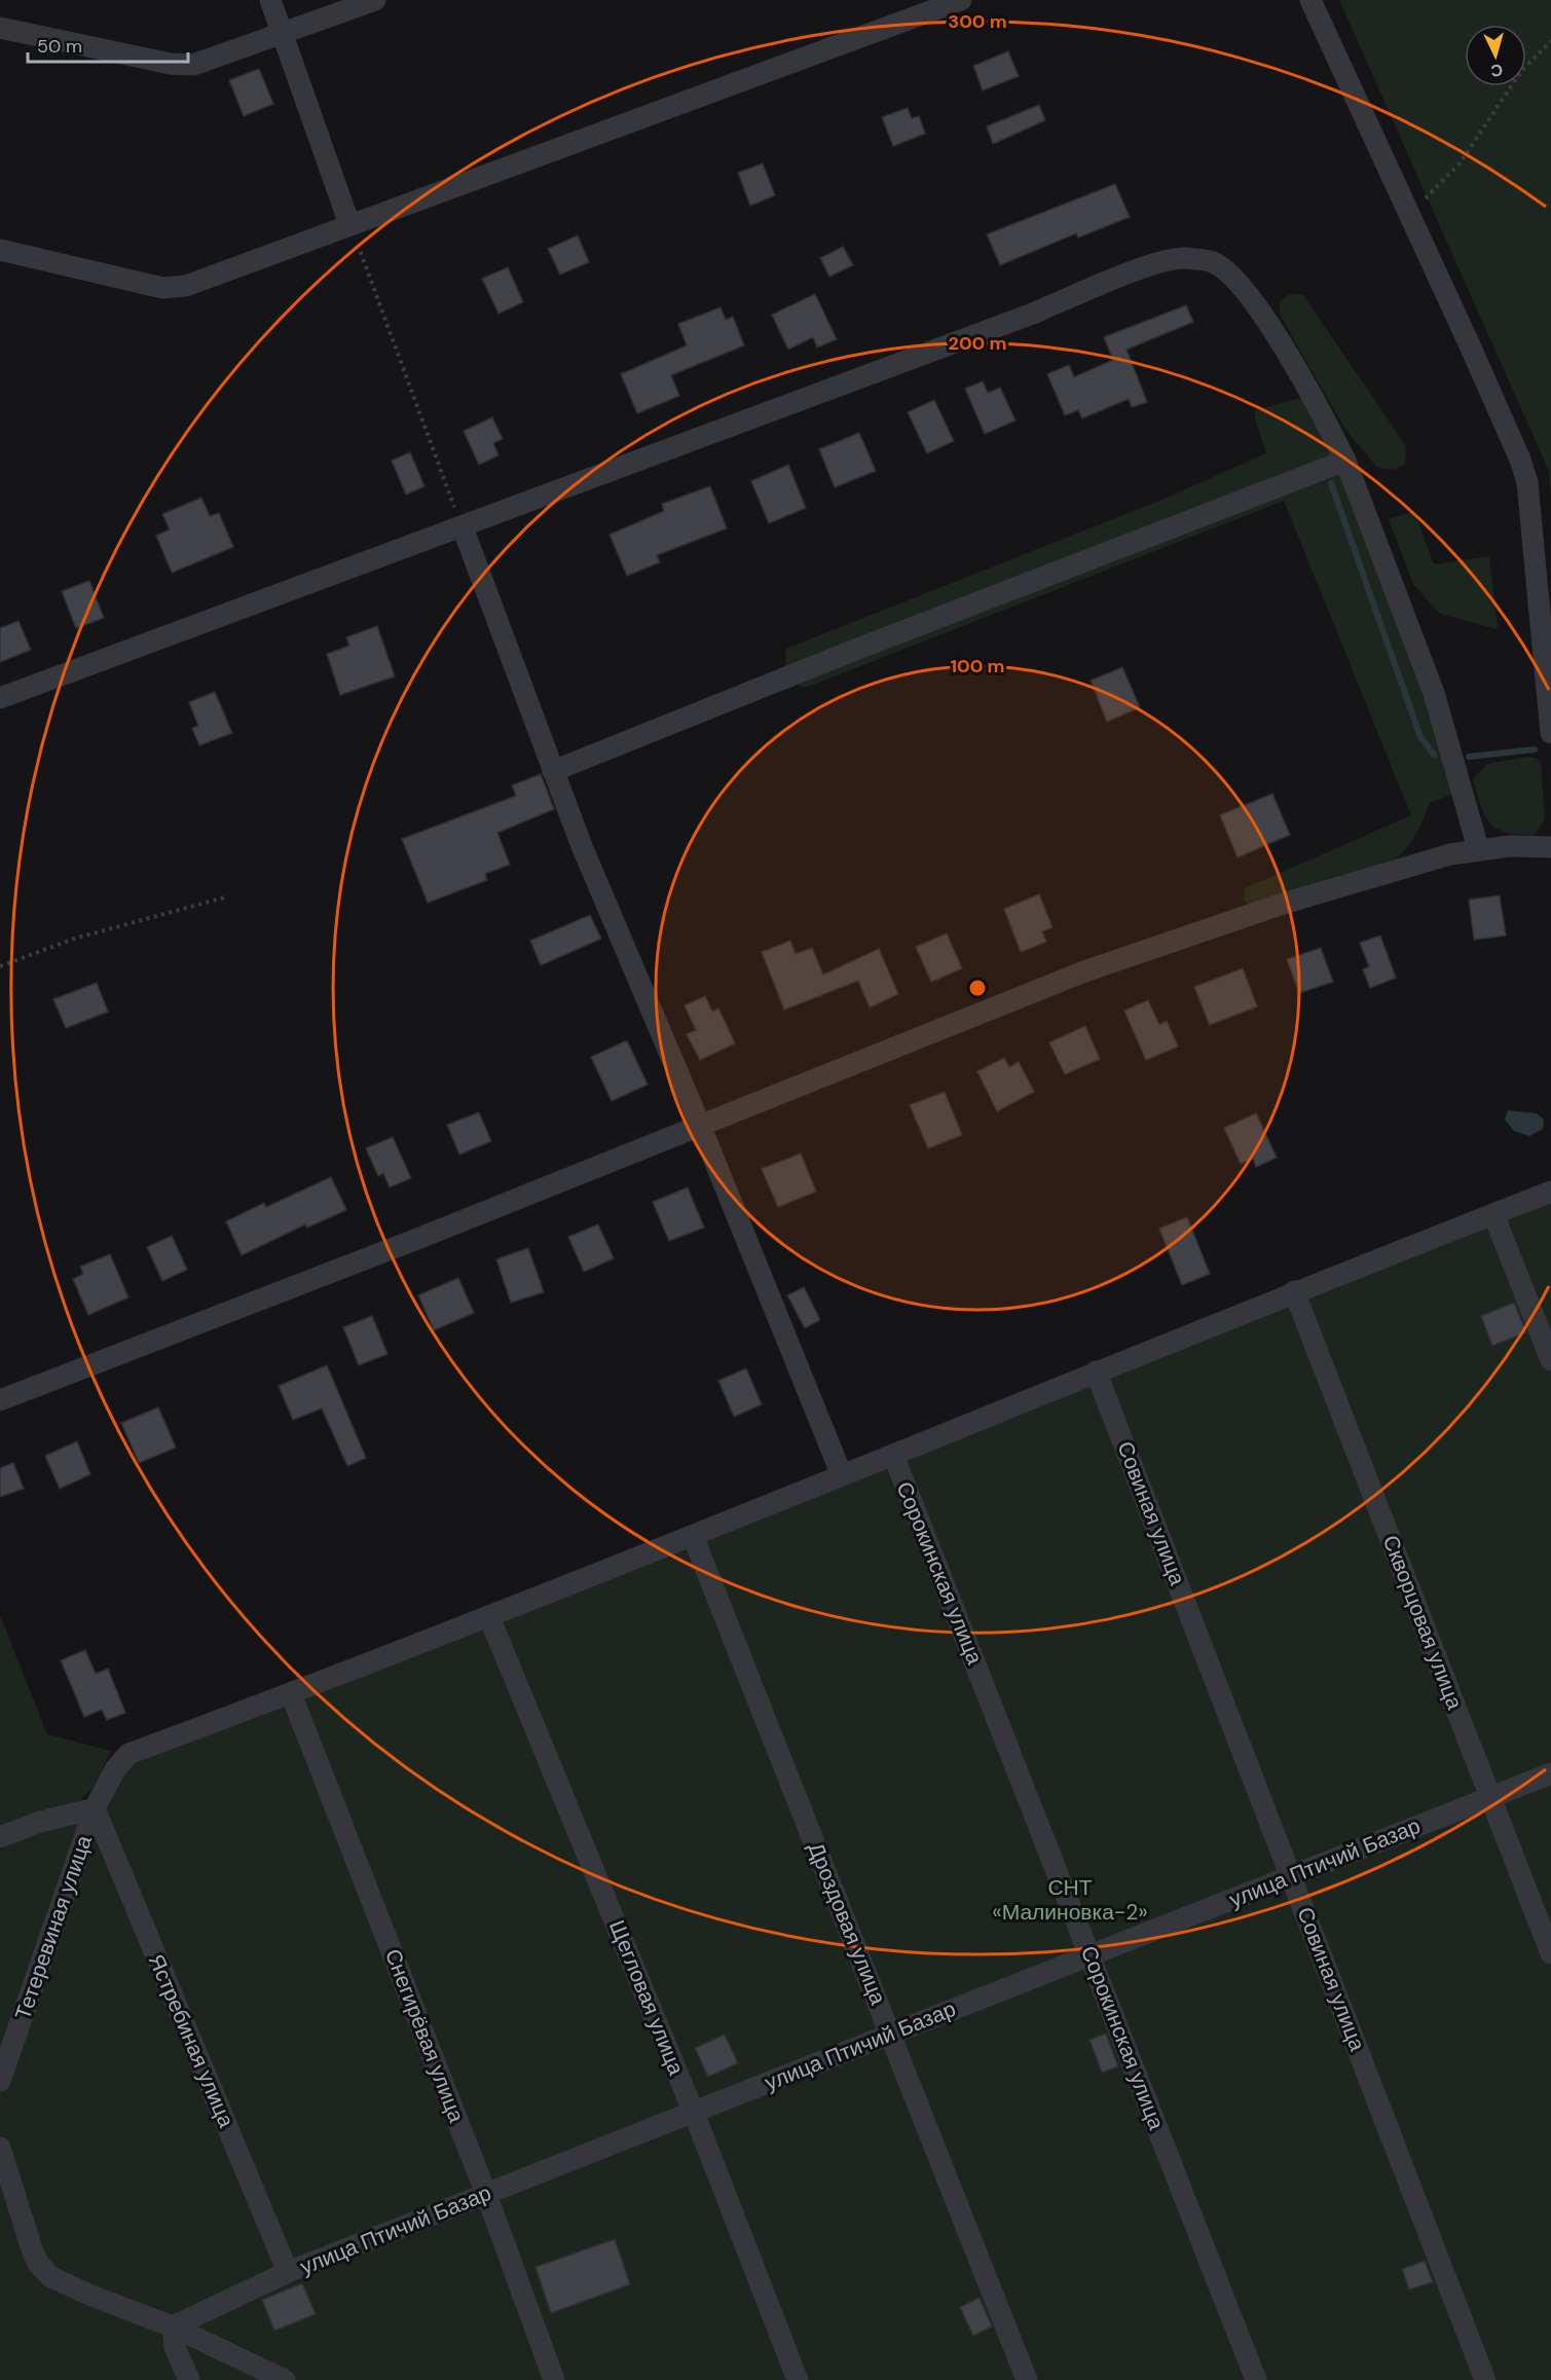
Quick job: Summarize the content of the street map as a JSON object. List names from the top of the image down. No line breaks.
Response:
{"streets":{"street":["Совиная улица","Сорокинская улица","Скворцовая улица","улица Птичий Базар","Дроздовая улица","Тетеревиная улица","Щегловая улица","Снегирёвая улица","Ястребиная улица"]},"crossings":[["Совиная улица","улица Птичий Базар"],["Совиная улица","Тетеревиная улица"],["Сорокинская улица","улица Птичий Базар"],["Сорокинская улица","Тетеревиная улица"],["Скворцовая улица","улица Птичий Базар"],["Скворцовая улица","Тетеревиная улица"],["улица Птичий Базар","Дроздовая улица"],["улица Птичий Базар","Щегловая улица"],["улица Птичий Базар","Снегирёвая улица"],["улица Птичий Базар","Ястребиная улица"],["Дроздовая улица","Тетеревиная улица"],["Тетеревиная улица","Щегловая улица"],["Тетеревиная улица","Снегирёвая улица"],["Тетеревиная улица","Ястребиная улица"]],"parks":["СНТ «Малиновка-2»"],"scale_bar":"50 m","north":"bottom","rings":["300 m","200 m","100 m"]}
